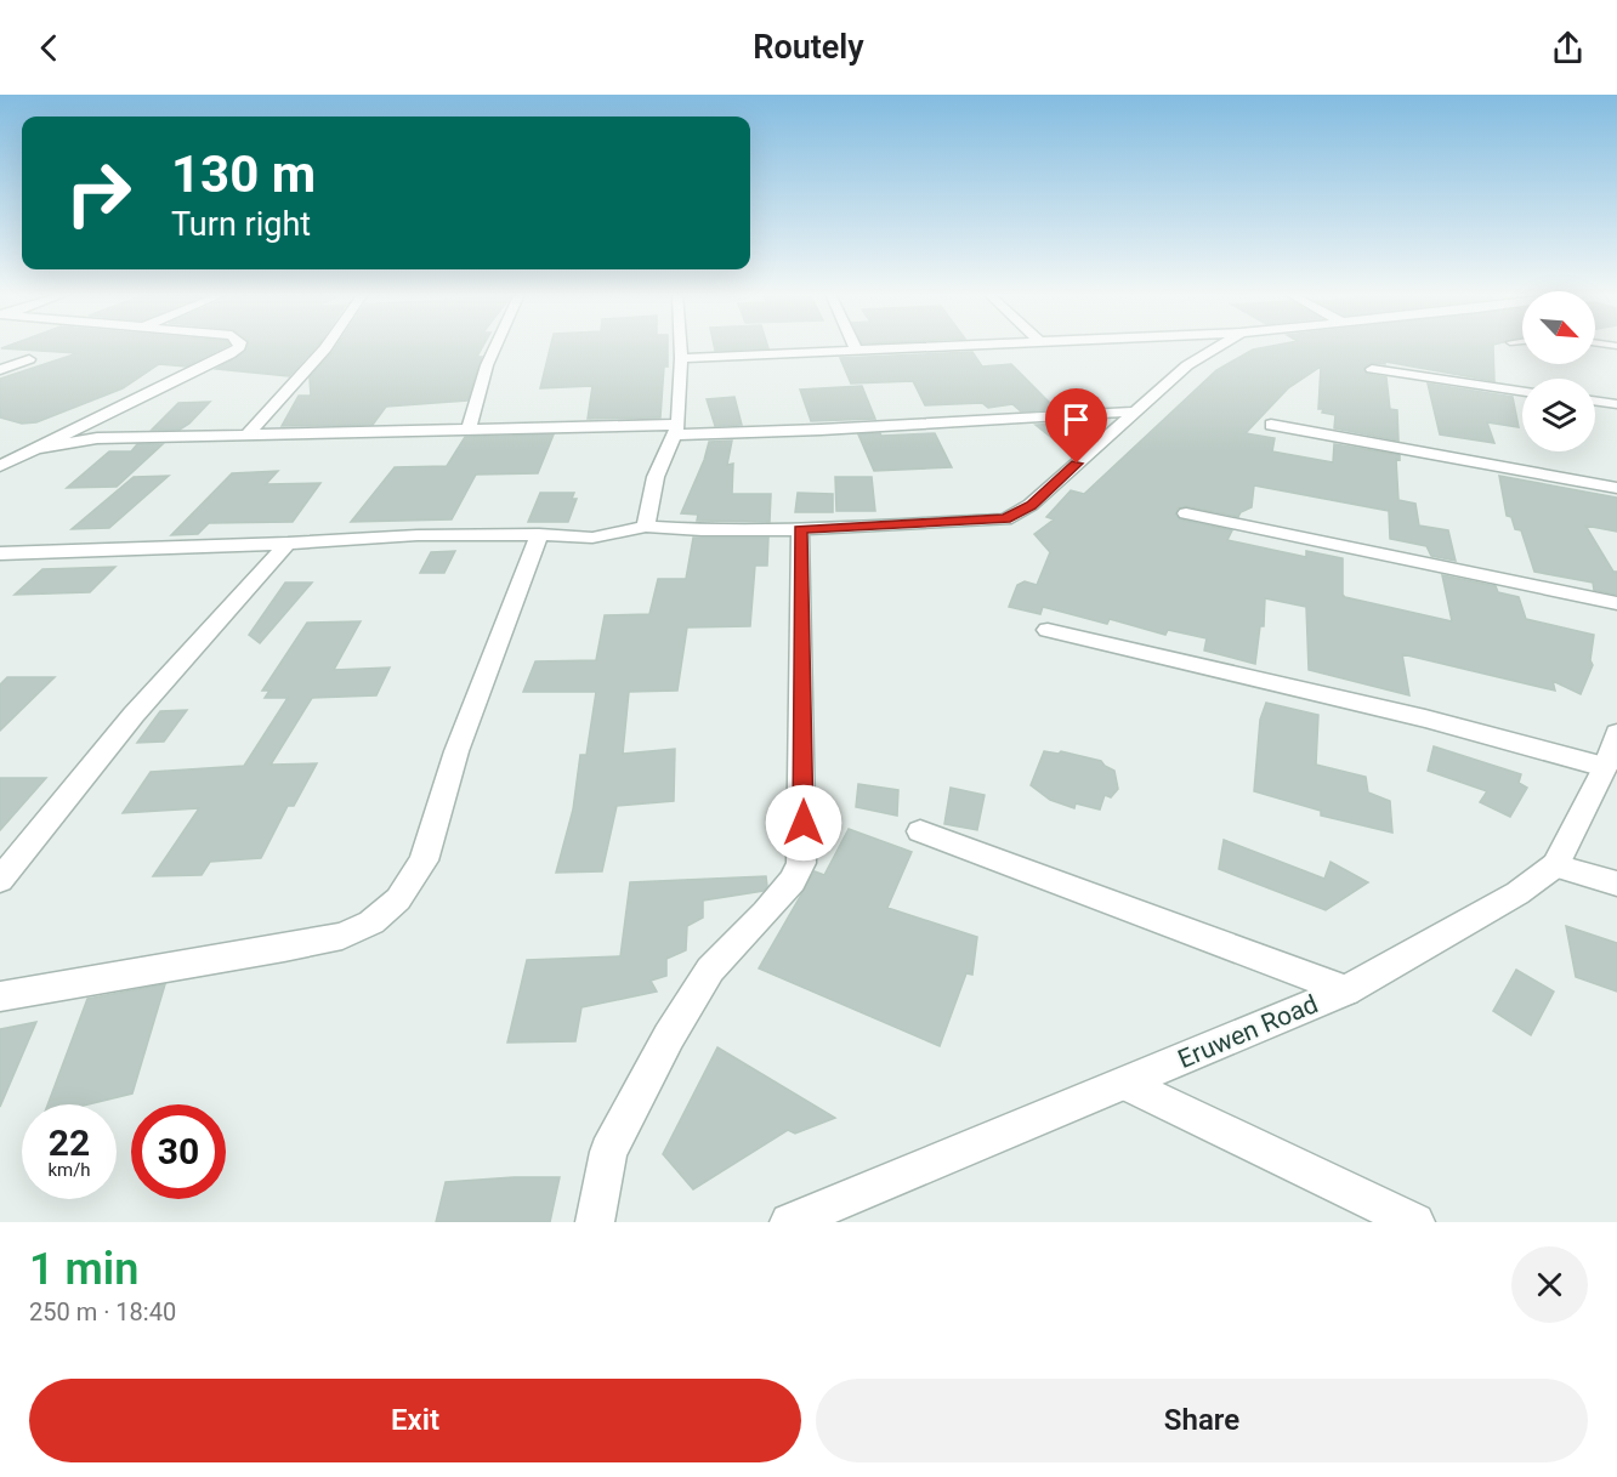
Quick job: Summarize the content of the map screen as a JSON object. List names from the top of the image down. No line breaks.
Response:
{"streets":{"street":["Eruwen Road"]},"north":"bottom right","page":{"header":"Routely","turn":["130 m","Turn right"],"speed":"22 km/h","limit":"30","heading":["1 min","250 m · 18:40"],"buttons":["Exit","Share"]}}
